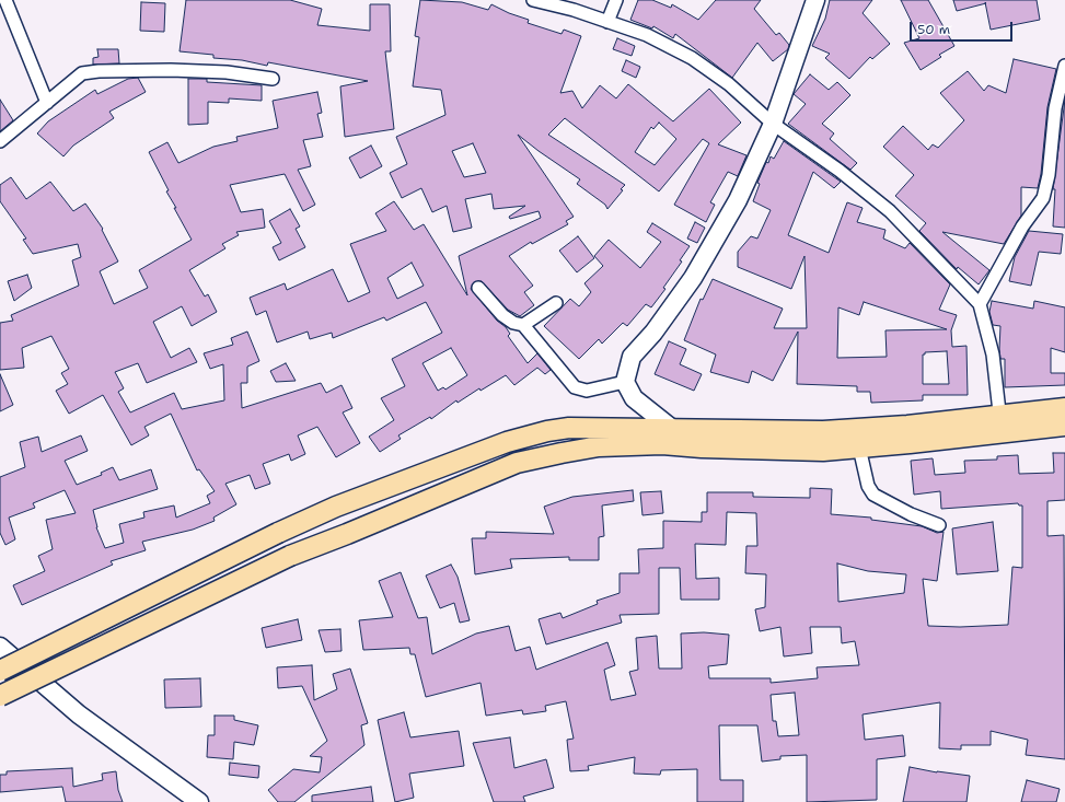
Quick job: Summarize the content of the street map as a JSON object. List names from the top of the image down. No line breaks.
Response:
{"scale_bar":"50 m"}
